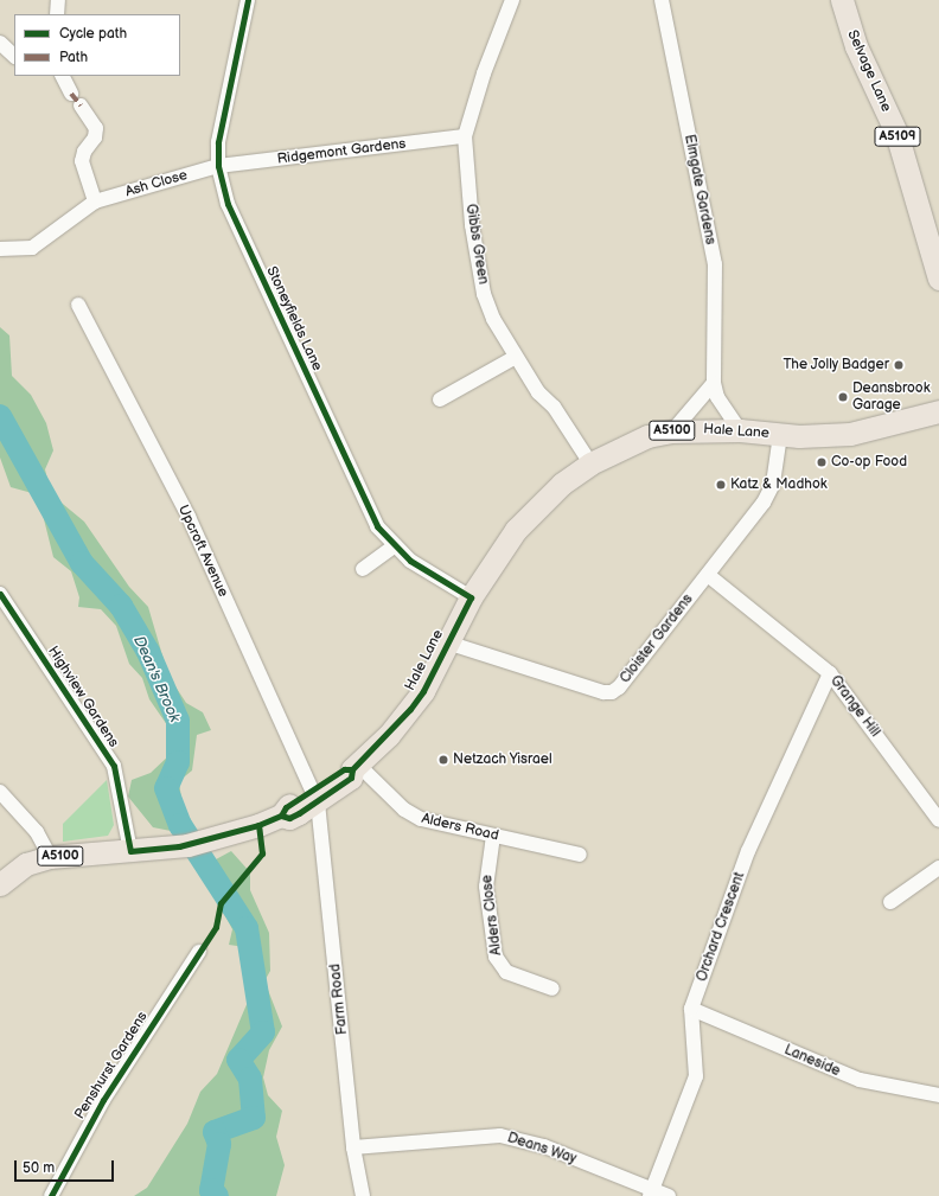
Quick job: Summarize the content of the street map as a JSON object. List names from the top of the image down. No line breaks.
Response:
{"streets":{"main road":["Selvage Lane","A5109","A5100","Hale Lane"],"street":["Ridgemont Gardens","Ash Close","Elmgate Gardens","Gibbs Green","Stoneyfields Lane","Upcroft Avenue","Cloister Gardens","Highview Gardens","Grange Hill","Alders Road","Alders Close","Orchard Crescent","Farm Road","Laneside","Penshurst Gardens","Deans Way"]},"crossings":[["Ridgemont Gardens","Ash Close"],["Ridgemont Gardens","Gibbs Green"],["Ridgemont Gardens","Stoneyfields Lane"],["Ash Close","Stoneyfields Lane"],["Elmgate Gardens","Hale Lane"],["Gibbs Green","Hale Lane"],["Stoneyfields Lane","Hale Lane"],["Hale Lane","Upcroft Avenue"],["Hale Lane","Cloister Gardens"],["Hale Lane","Highview Gardens"],["Hale Lane","Alders Road"],["Hale Lane","Farm Road"],["Upcroft Avenue","Farm Road"],["Cloister Gardens","Grange Hill"],["Grange Hill","Orchard Crescent"],["Alders Road","Alders Close"],["Orchard Crescent","Laneside"],["Orchard Crescent","Deans Way"],["Farm Road","Deans Way"]],"water":["Dean's Brook"],"places":["The Jolly Badger","Deansbrook Garage","Co-op Food","Katz & Madhok","Netzach Yisrael"],"legend":["Cycle path","Path"],"scale_bar":"50 m"}
